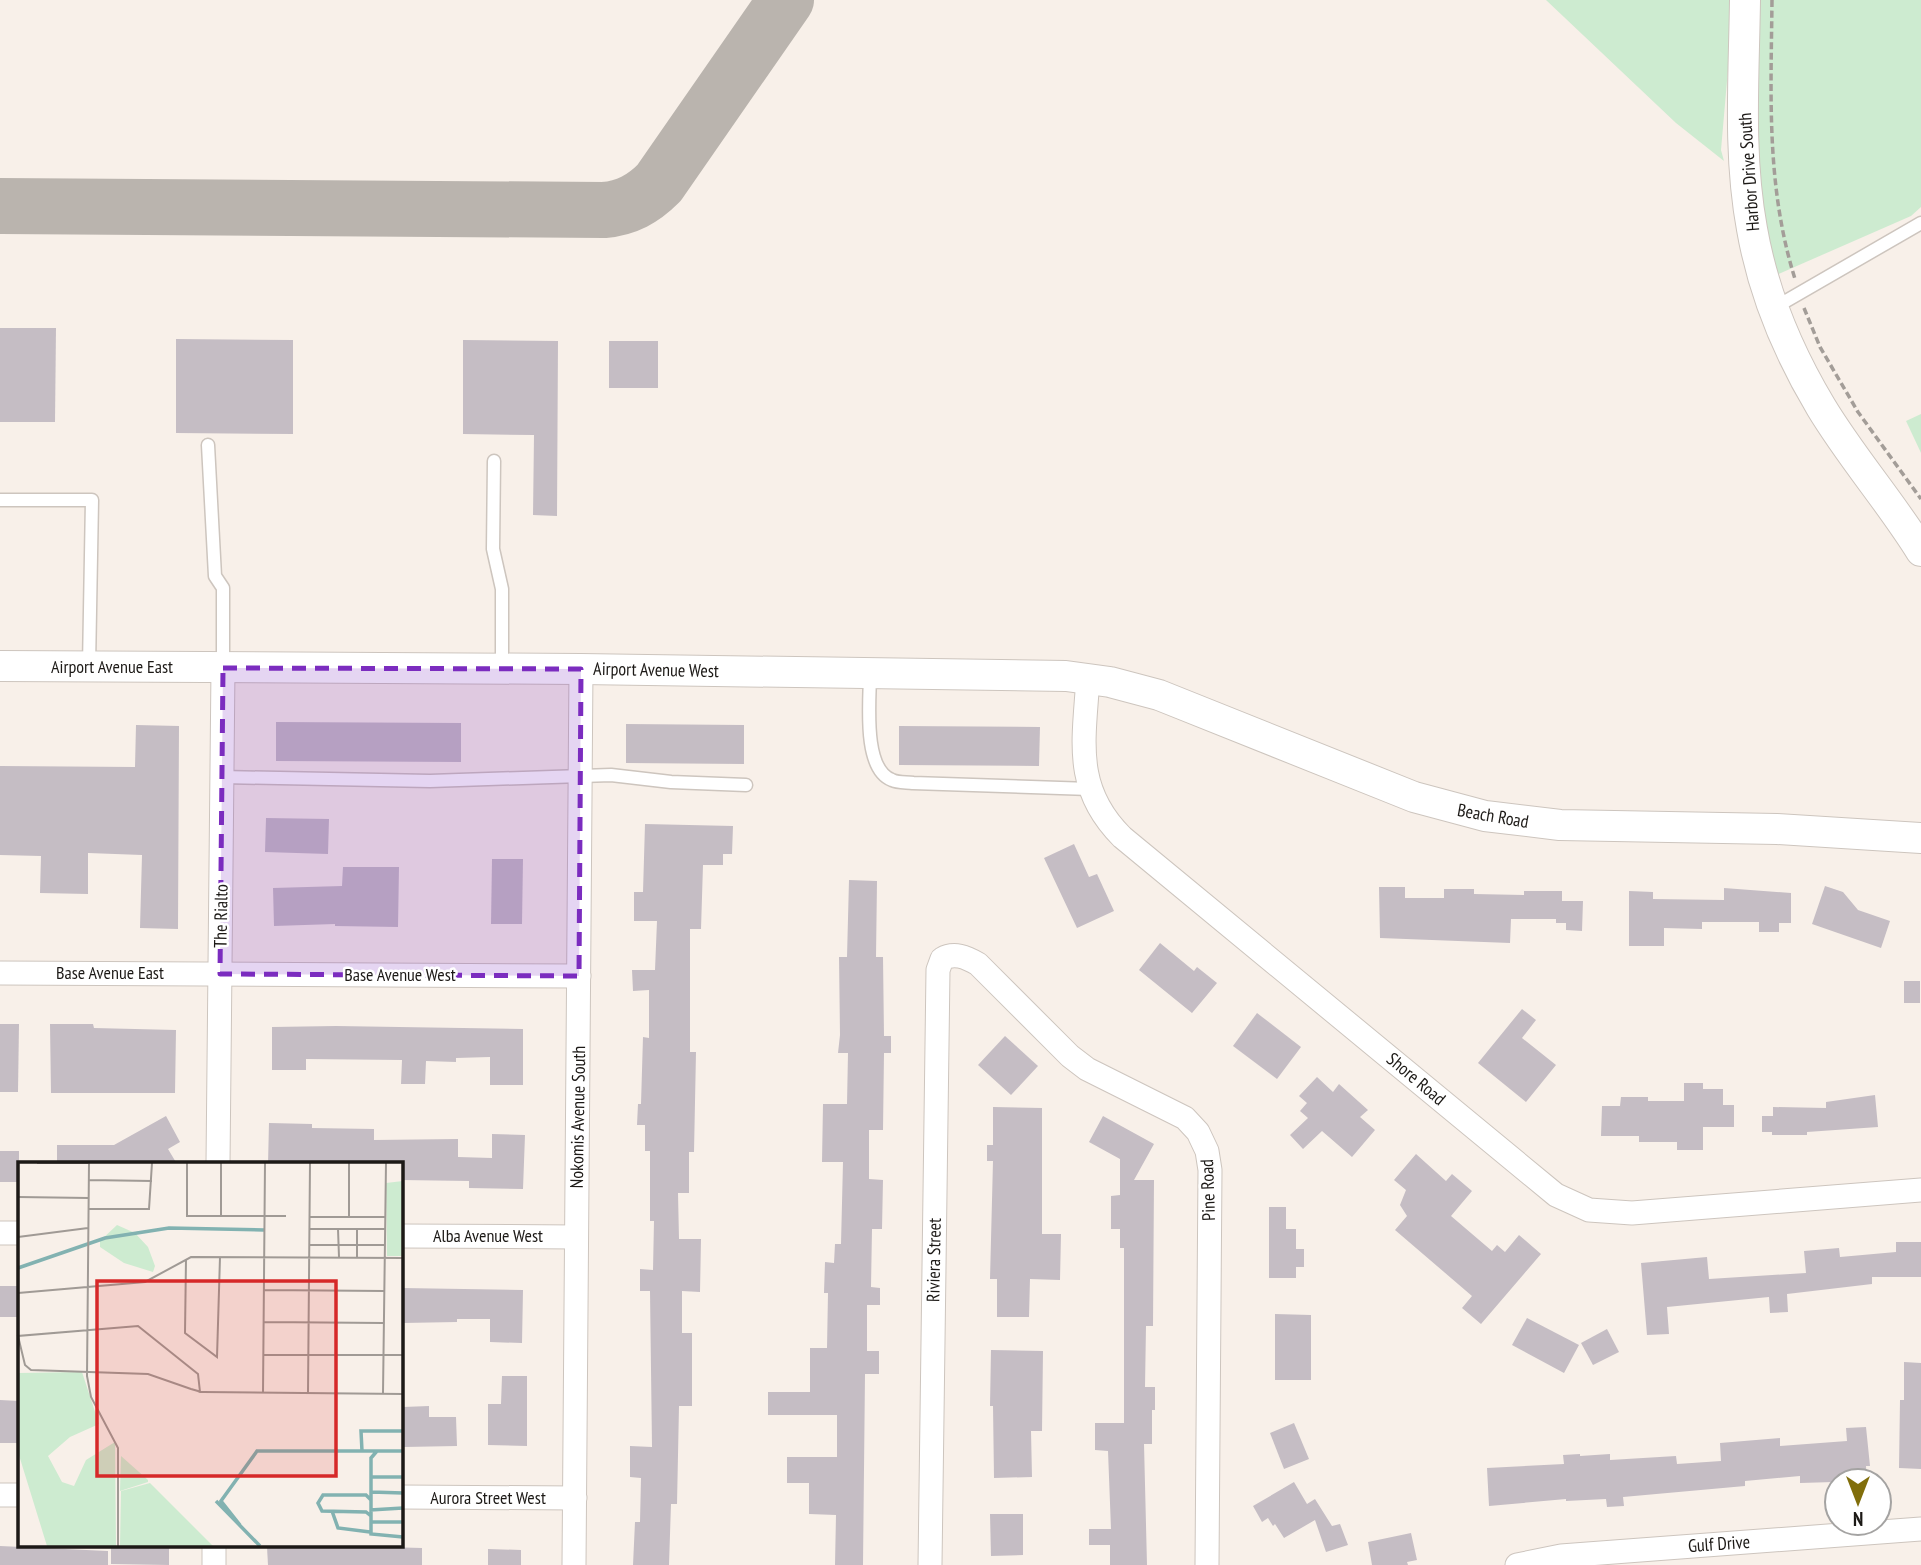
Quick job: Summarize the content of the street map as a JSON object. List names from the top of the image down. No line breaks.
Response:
{"streets":{"street":["Harbor Drive South","Airport Avenue East","Airport Avenue West","Beach Road","The Rialto","Base Avenue East","Base Avenue West","Shore Road","Nokomis Avenue South","Pine Road","Alba Avenue West","Riviera Street","Aurora Street West","Gulf Drive"]},"crossings":[["Airport Avenue East","Airport Avenue West"],["Airport Avenue East","The Rialto"],["Airport Avenue West","Beach Road"],["Airport Avenue West","The Rialto"],["Airport Avenue West","Shore Road"],["Airport Avenue West","Nokomis Avenue South"],["Beach Road","Shore Road"],["The Rialto","Base Avenue East"],["The Rialto","Base Avenue West"],["Base Avenue East","Base Avenue West"],["Base Avenue West","Nokomis Avenue South"],["Nokomis Avenue South","Alba Avenue West"],["Nokomis Avenue South","Aurora Street West"],["Pine Road","Riviera Street"]],"north":"bottom"}
